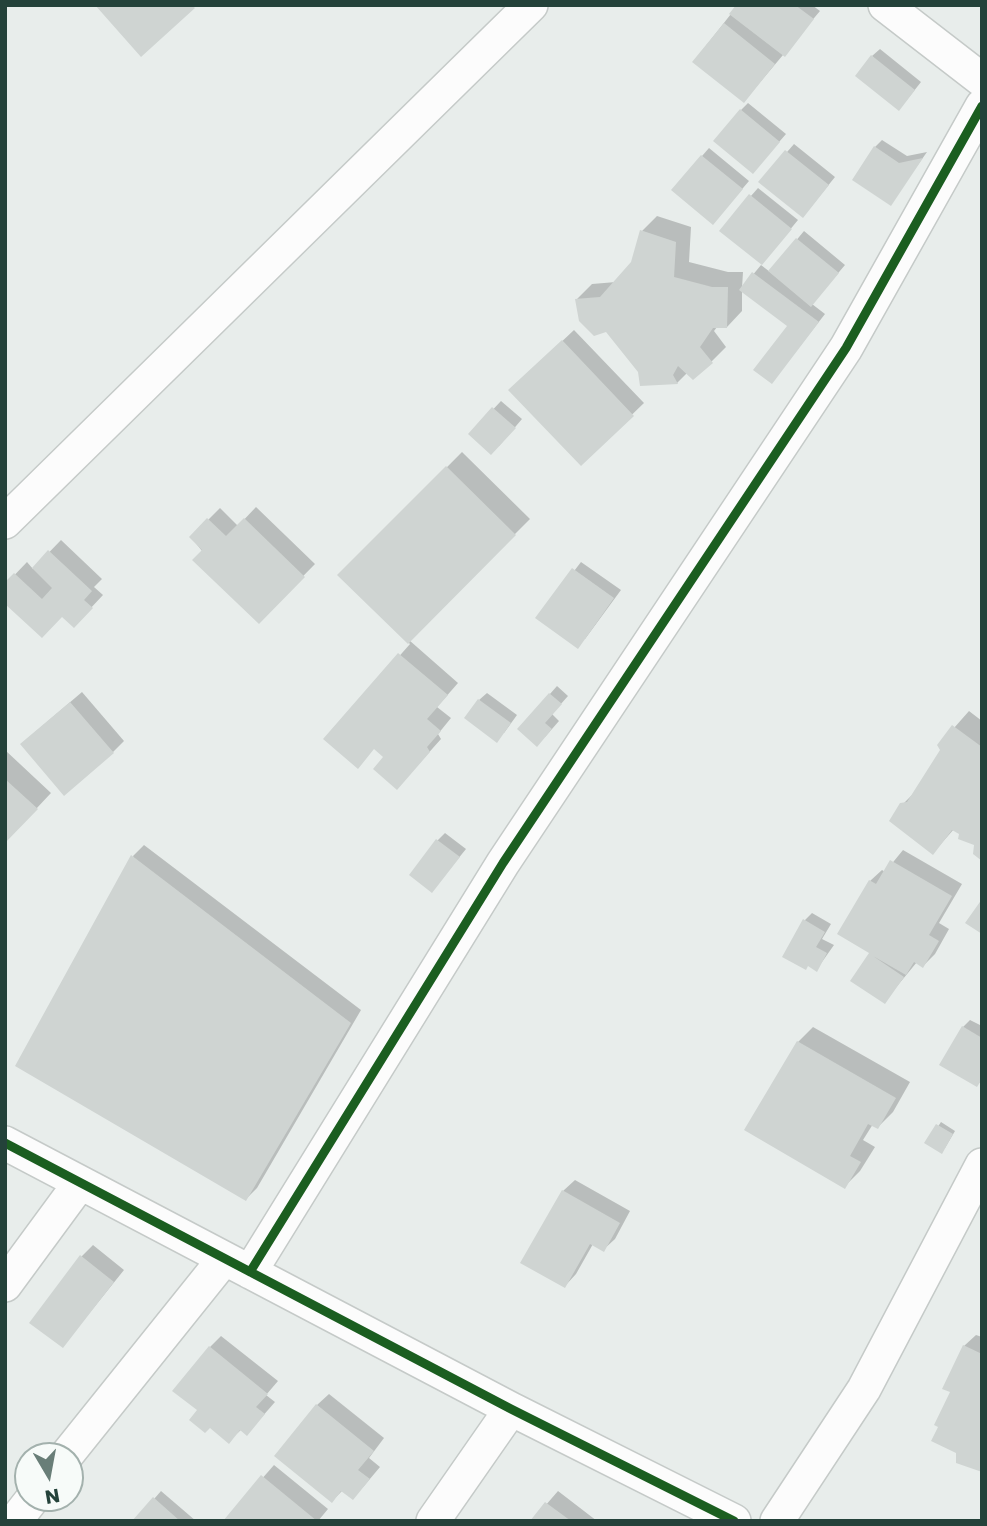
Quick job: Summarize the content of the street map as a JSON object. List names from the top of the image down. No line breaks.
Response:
{"north":"bottom"}
